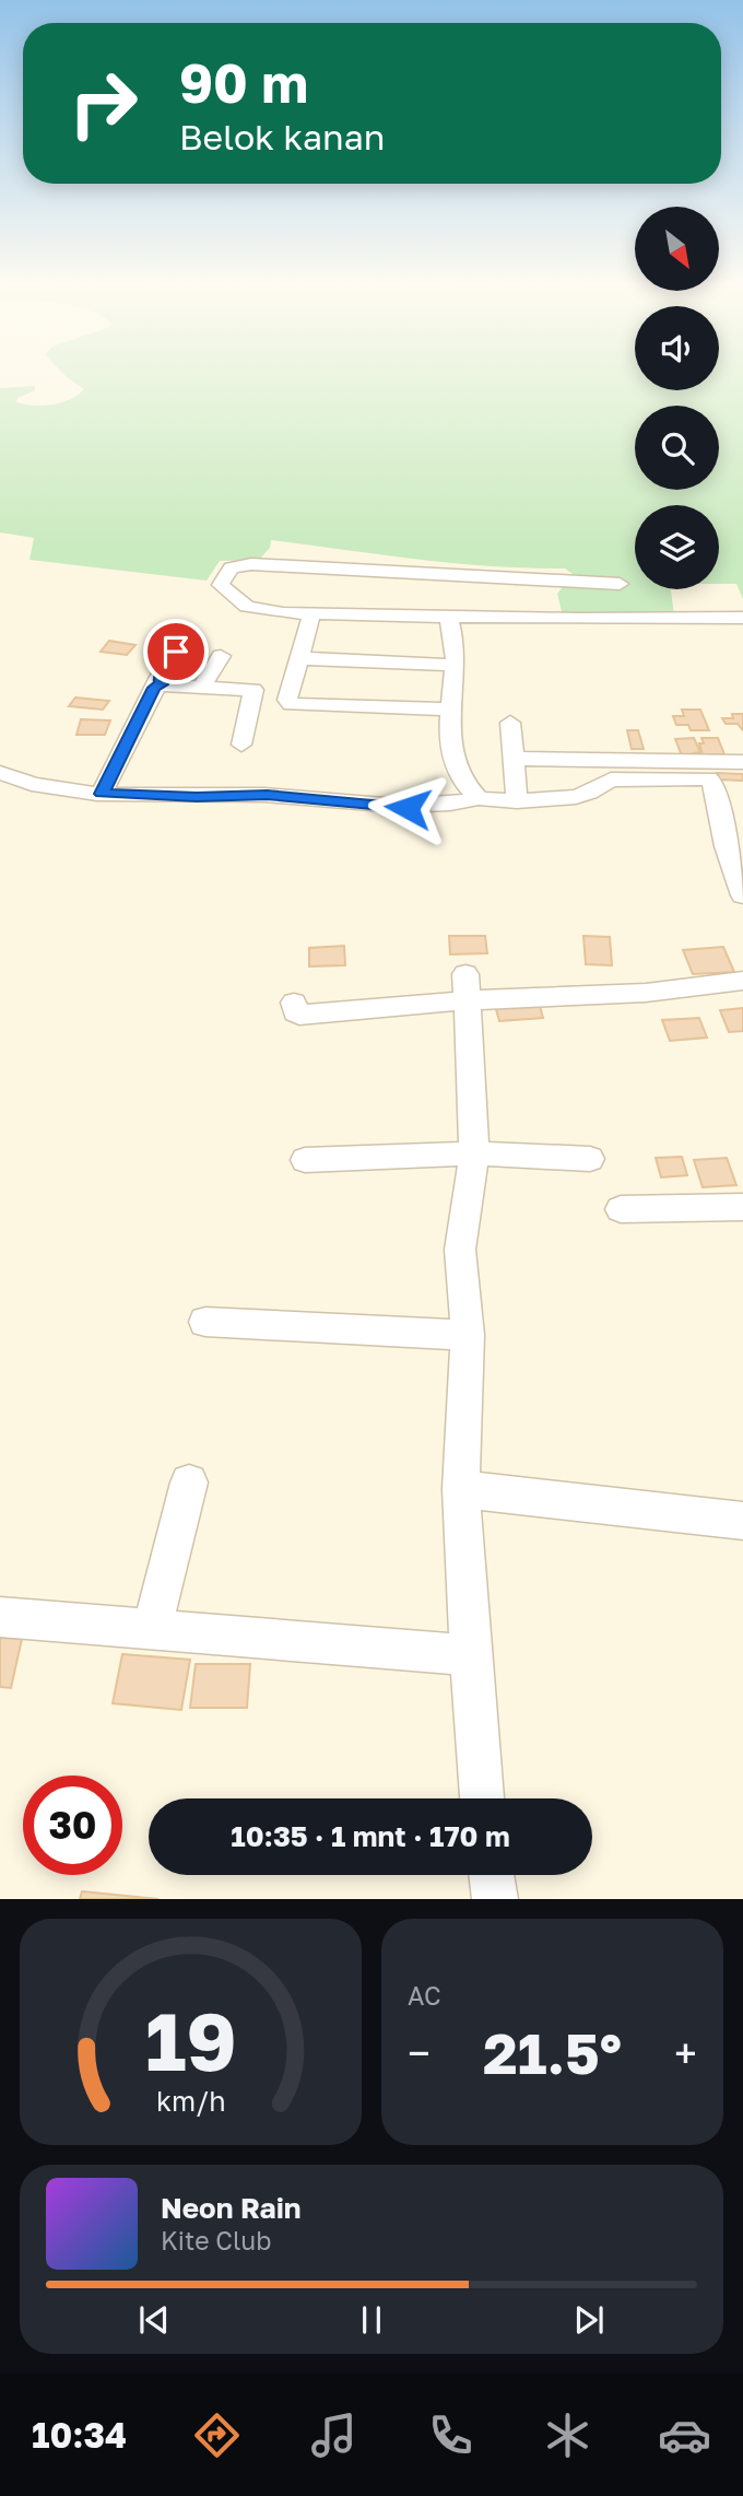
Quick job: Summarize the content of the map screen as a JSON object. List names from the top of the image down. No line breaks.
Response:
{"north":"bottom right","page":{"turn":["90 m","Belok kanan"],"limit":"30","trip":"10:35 · 1 mnt · 170 m","tile":"AC","heat":["−","21.5°","+"],"song":["Neon Rain","Kite Club"],"tabs":"10:34","gauge":["19","km/h"]}}
